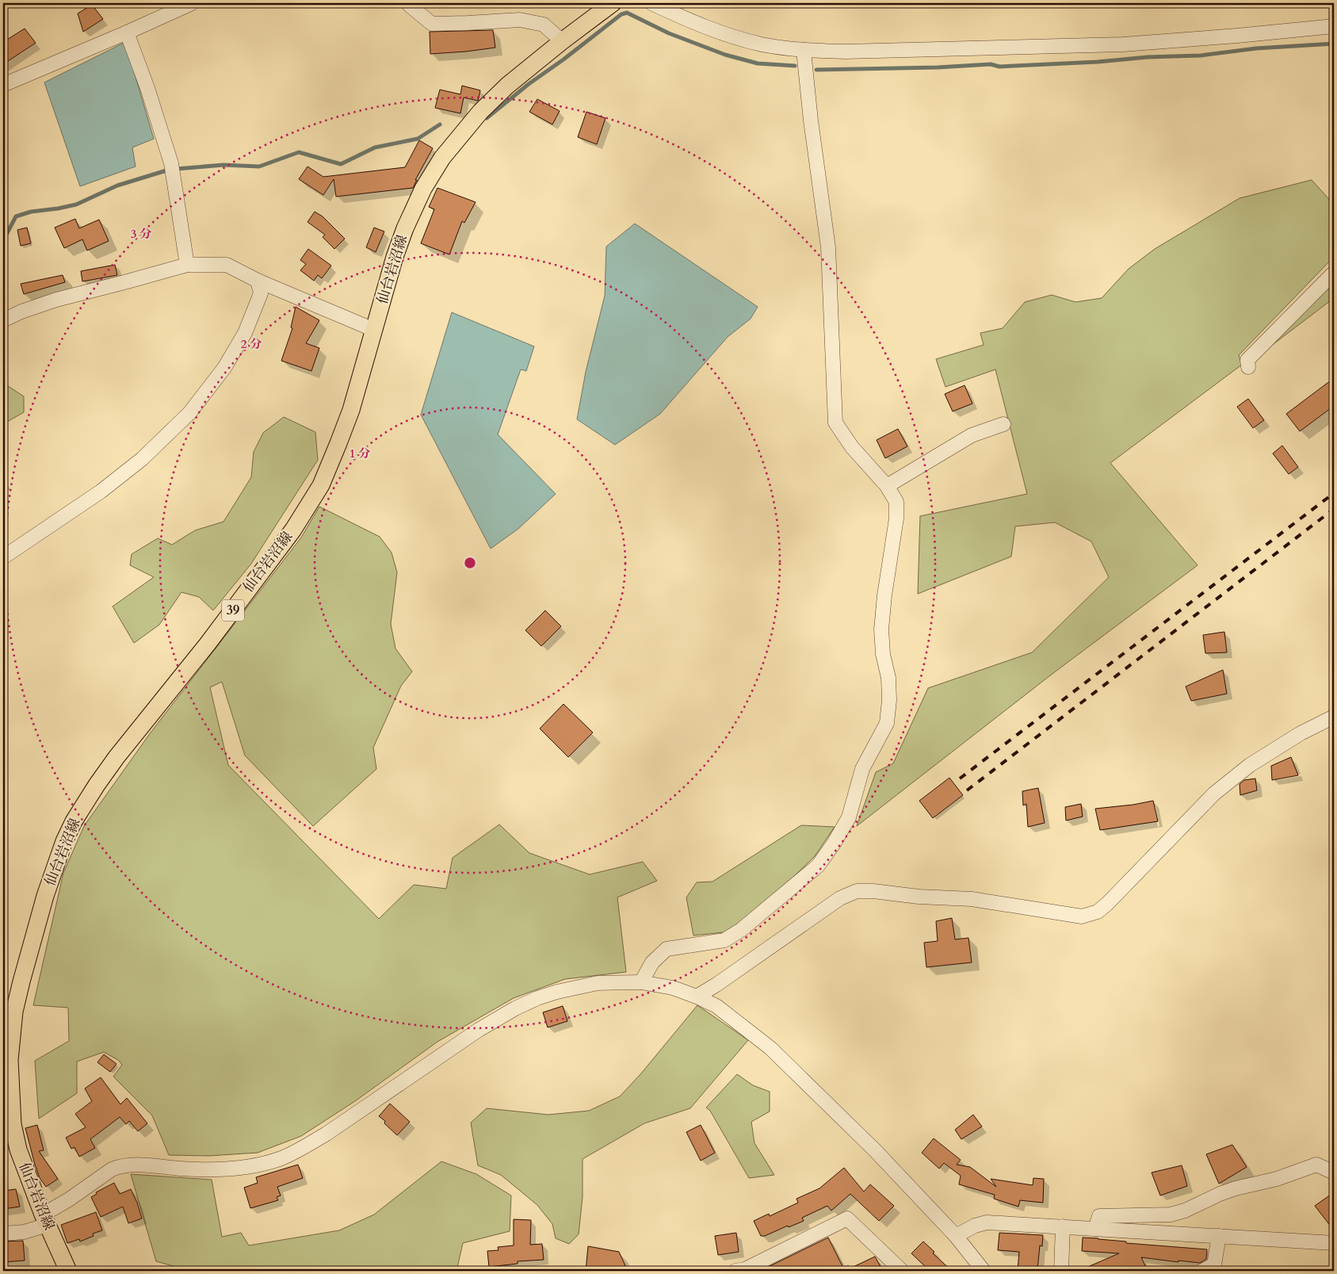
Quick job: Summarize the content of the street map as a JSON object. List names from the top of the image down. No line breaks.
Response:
{"streets":{"main road":["仙台岩沼線","39"]},"rings":["3 分","2 分","1 分"]}
